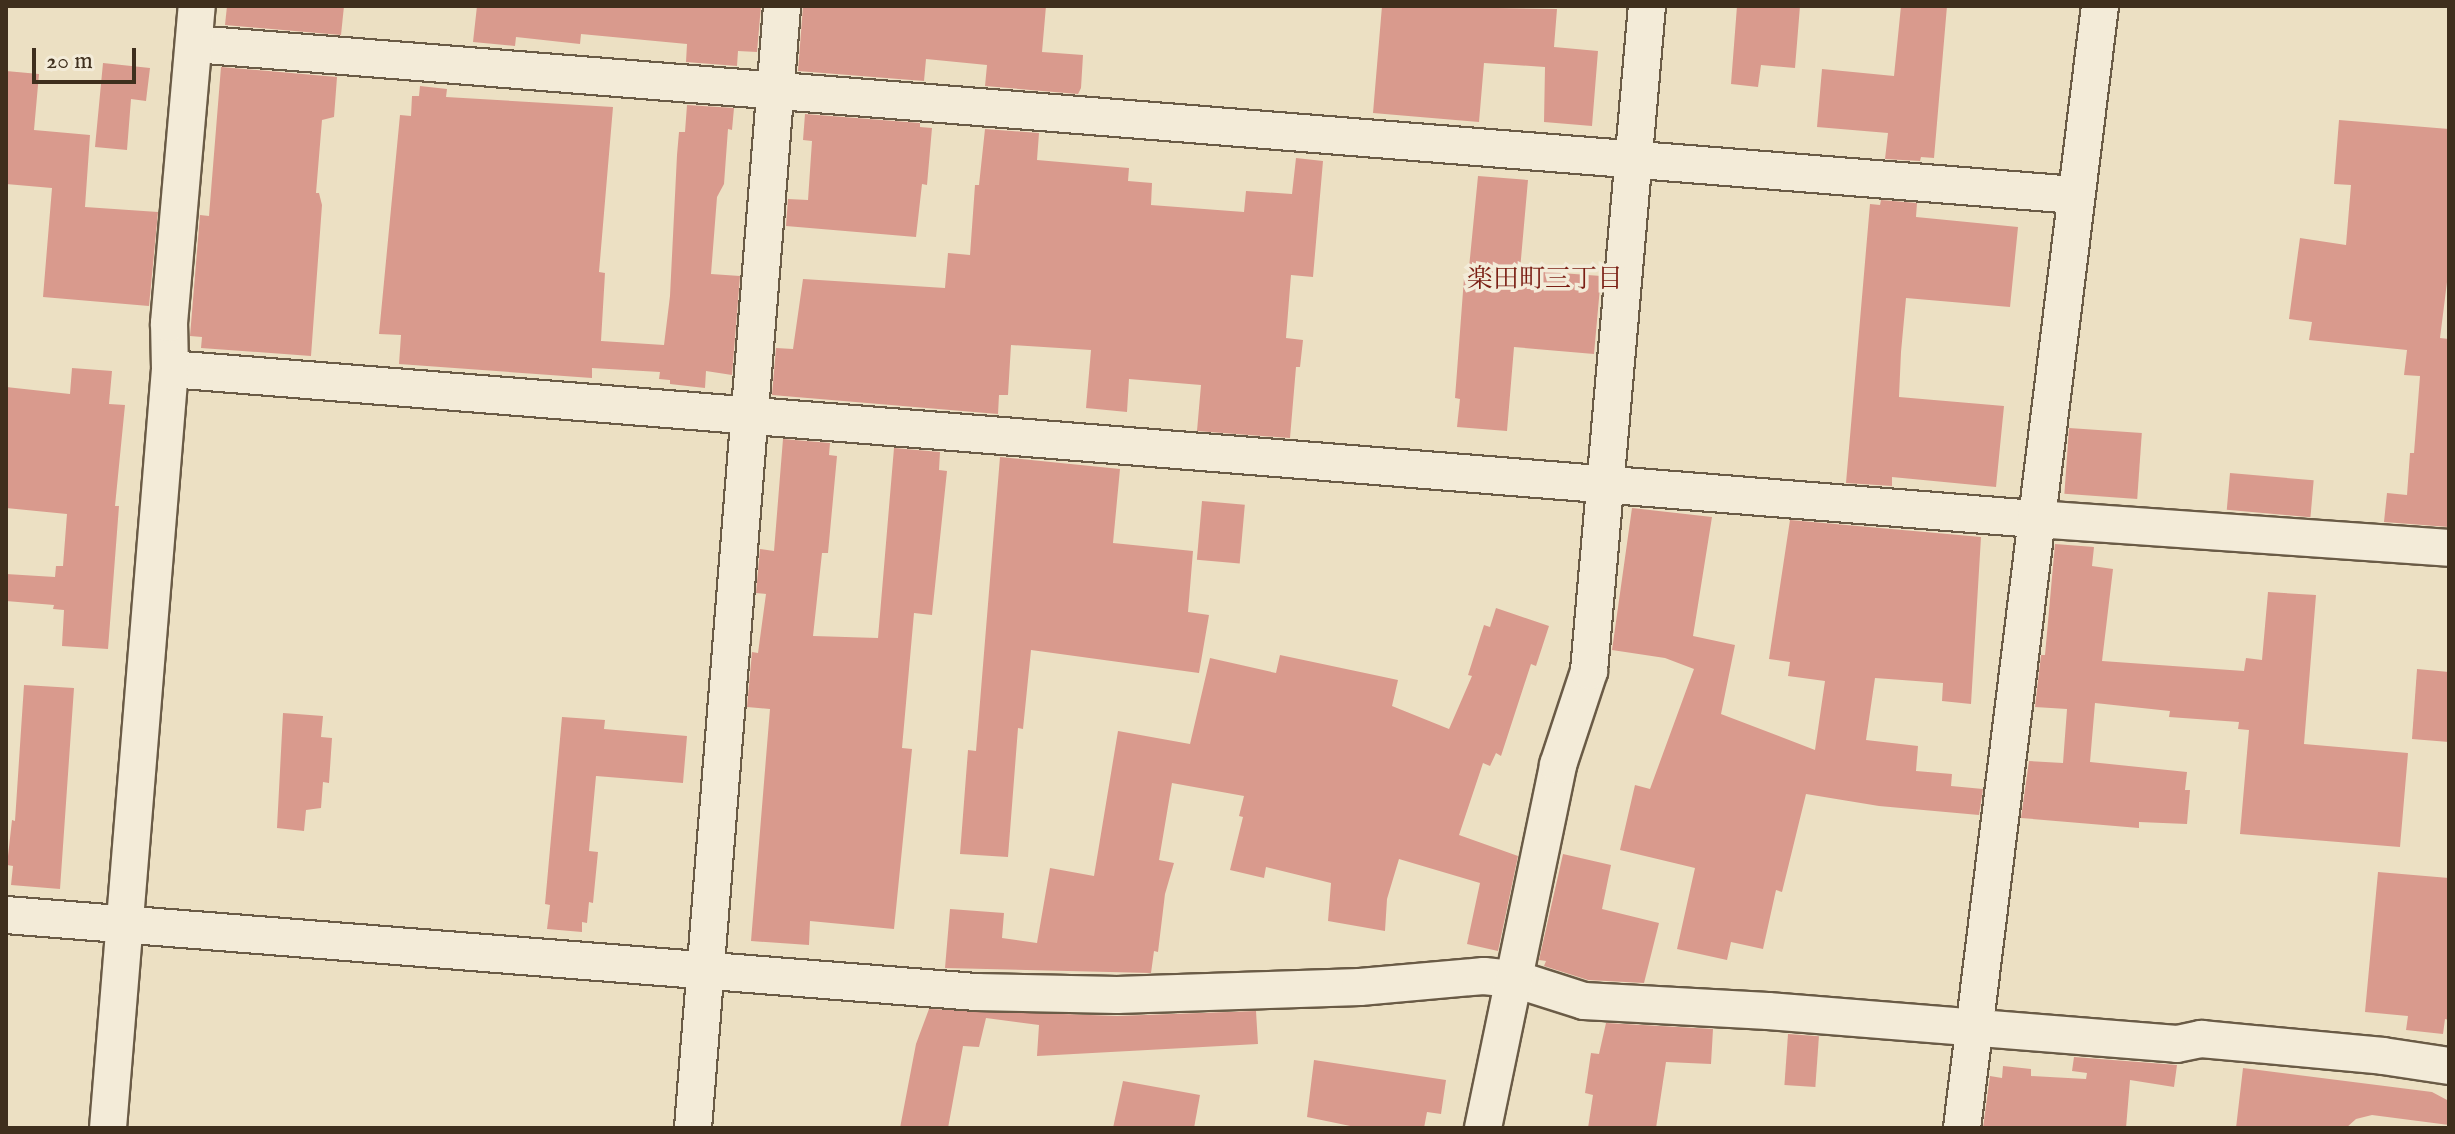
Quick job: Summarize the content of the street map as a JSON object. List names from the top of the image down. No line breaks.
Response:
{"districts":["楽田町三丁目"],"scale_bar":"20 m"}
